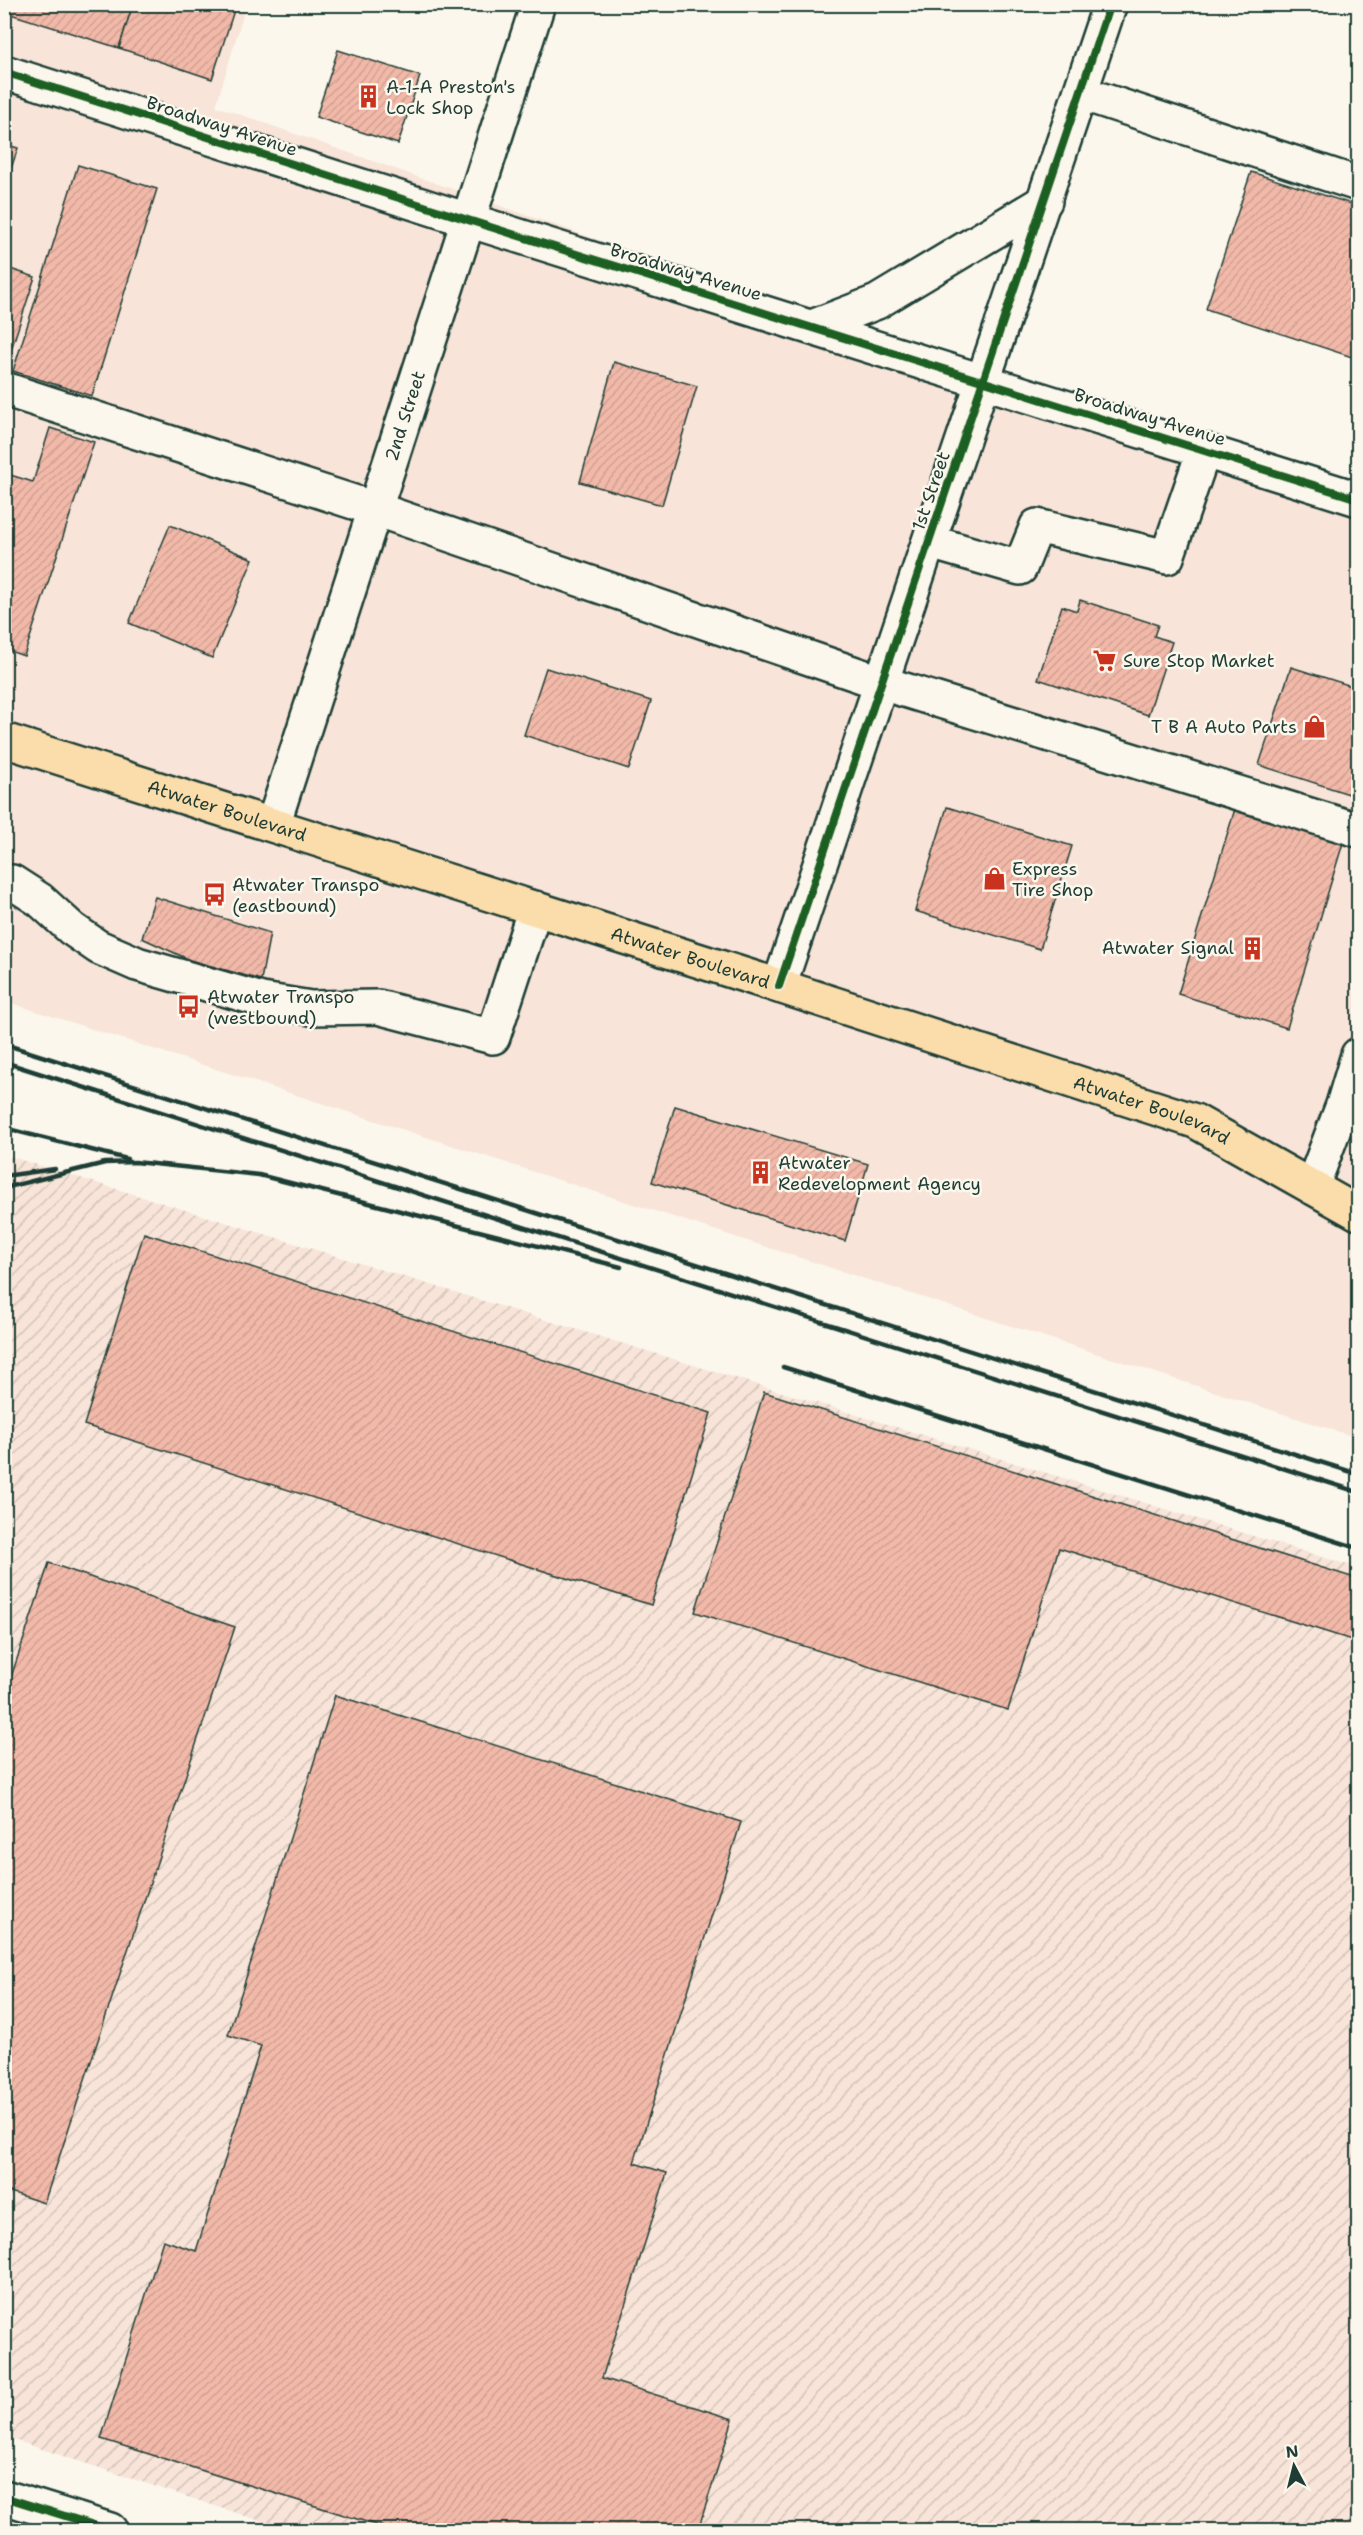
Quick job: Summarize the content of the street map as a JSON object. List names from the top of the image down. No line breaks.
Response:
{"streets":{"main road":["Atwater Boulevard"],"street":["Broadway Avenue","2nd Street","1st Street"]},"crossings":[["Broadway Avenue","2nd Street"],["Broadway Avenue","1st Street"],["2nd Street","Atwater Boulevard"],["1st Street","Atwater Boulevard"]],"places":{"building":["A-1-A Preston's Lock Shop","Atwater Signal","Atwater Redevelopment Agency"],"supermarket":["Sure Stop Market"],"shop":["T B A Auto Parts","Express Tire Shop"],"bus stop":["Atwater Transpo (eastbound)","Atwater Transpo (westbound)"]},"north":"top"}
